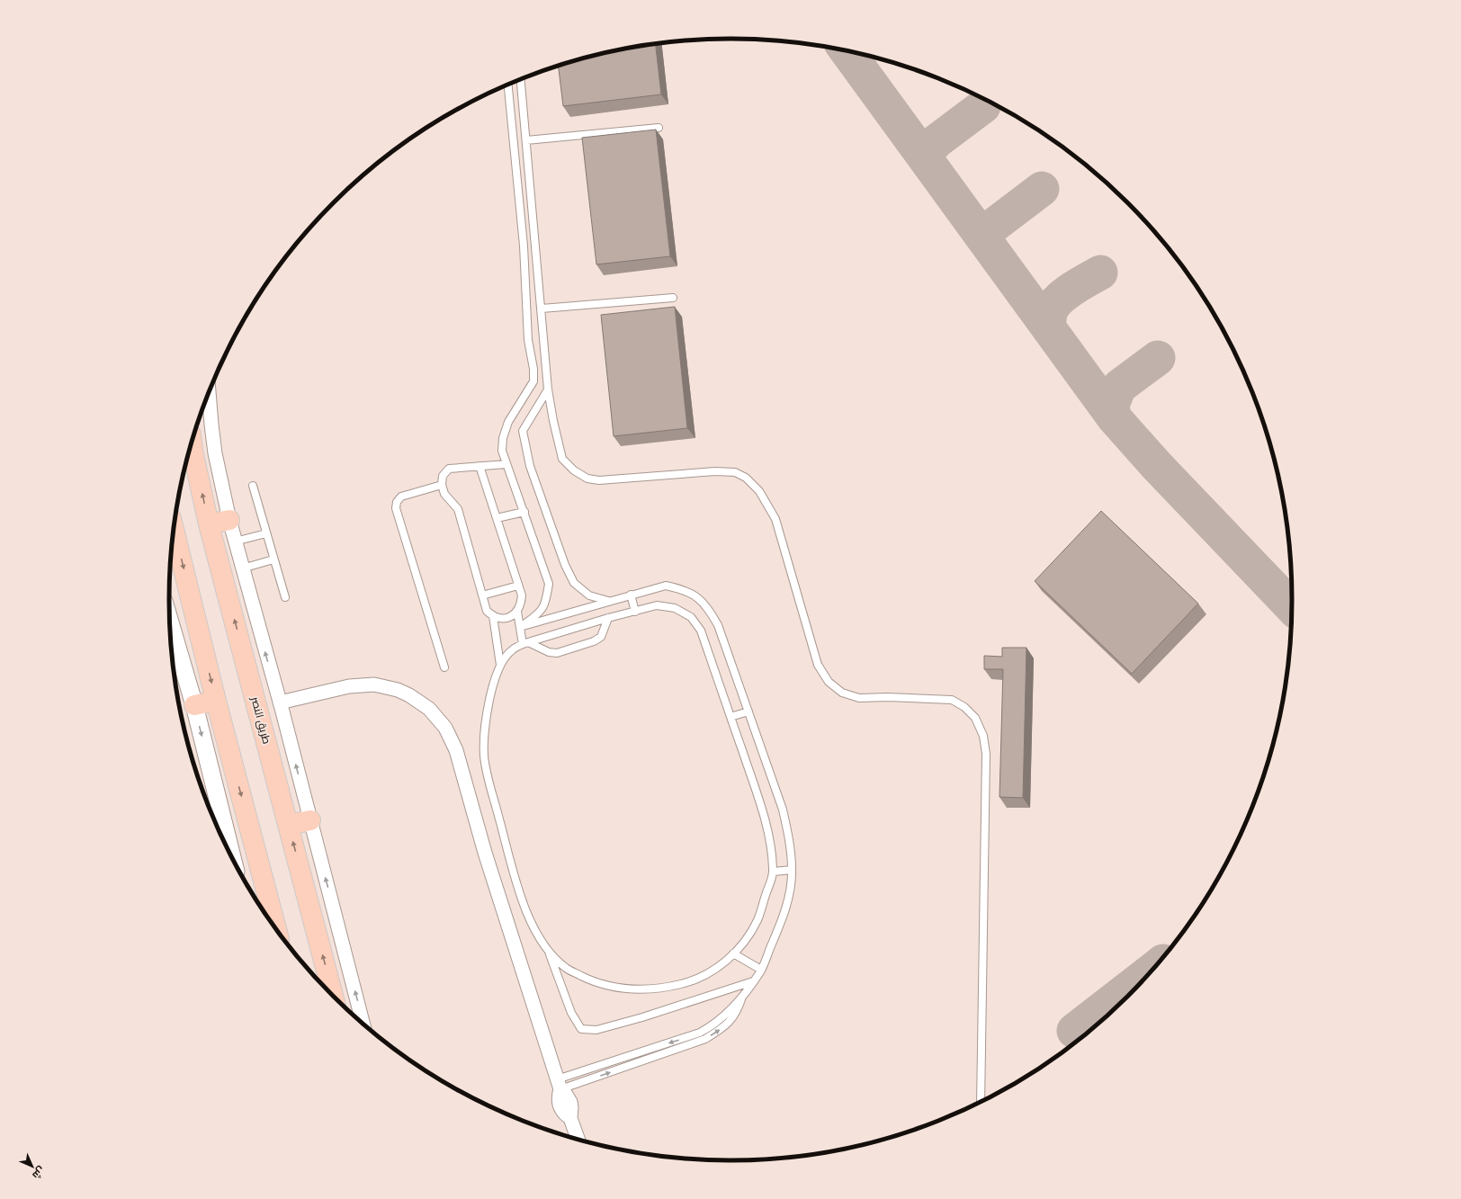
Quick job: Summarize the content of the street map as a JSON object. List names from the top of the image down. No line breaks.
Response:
{"streets":{"highway":["طريق النصر"]},"north":"bottom right"}
